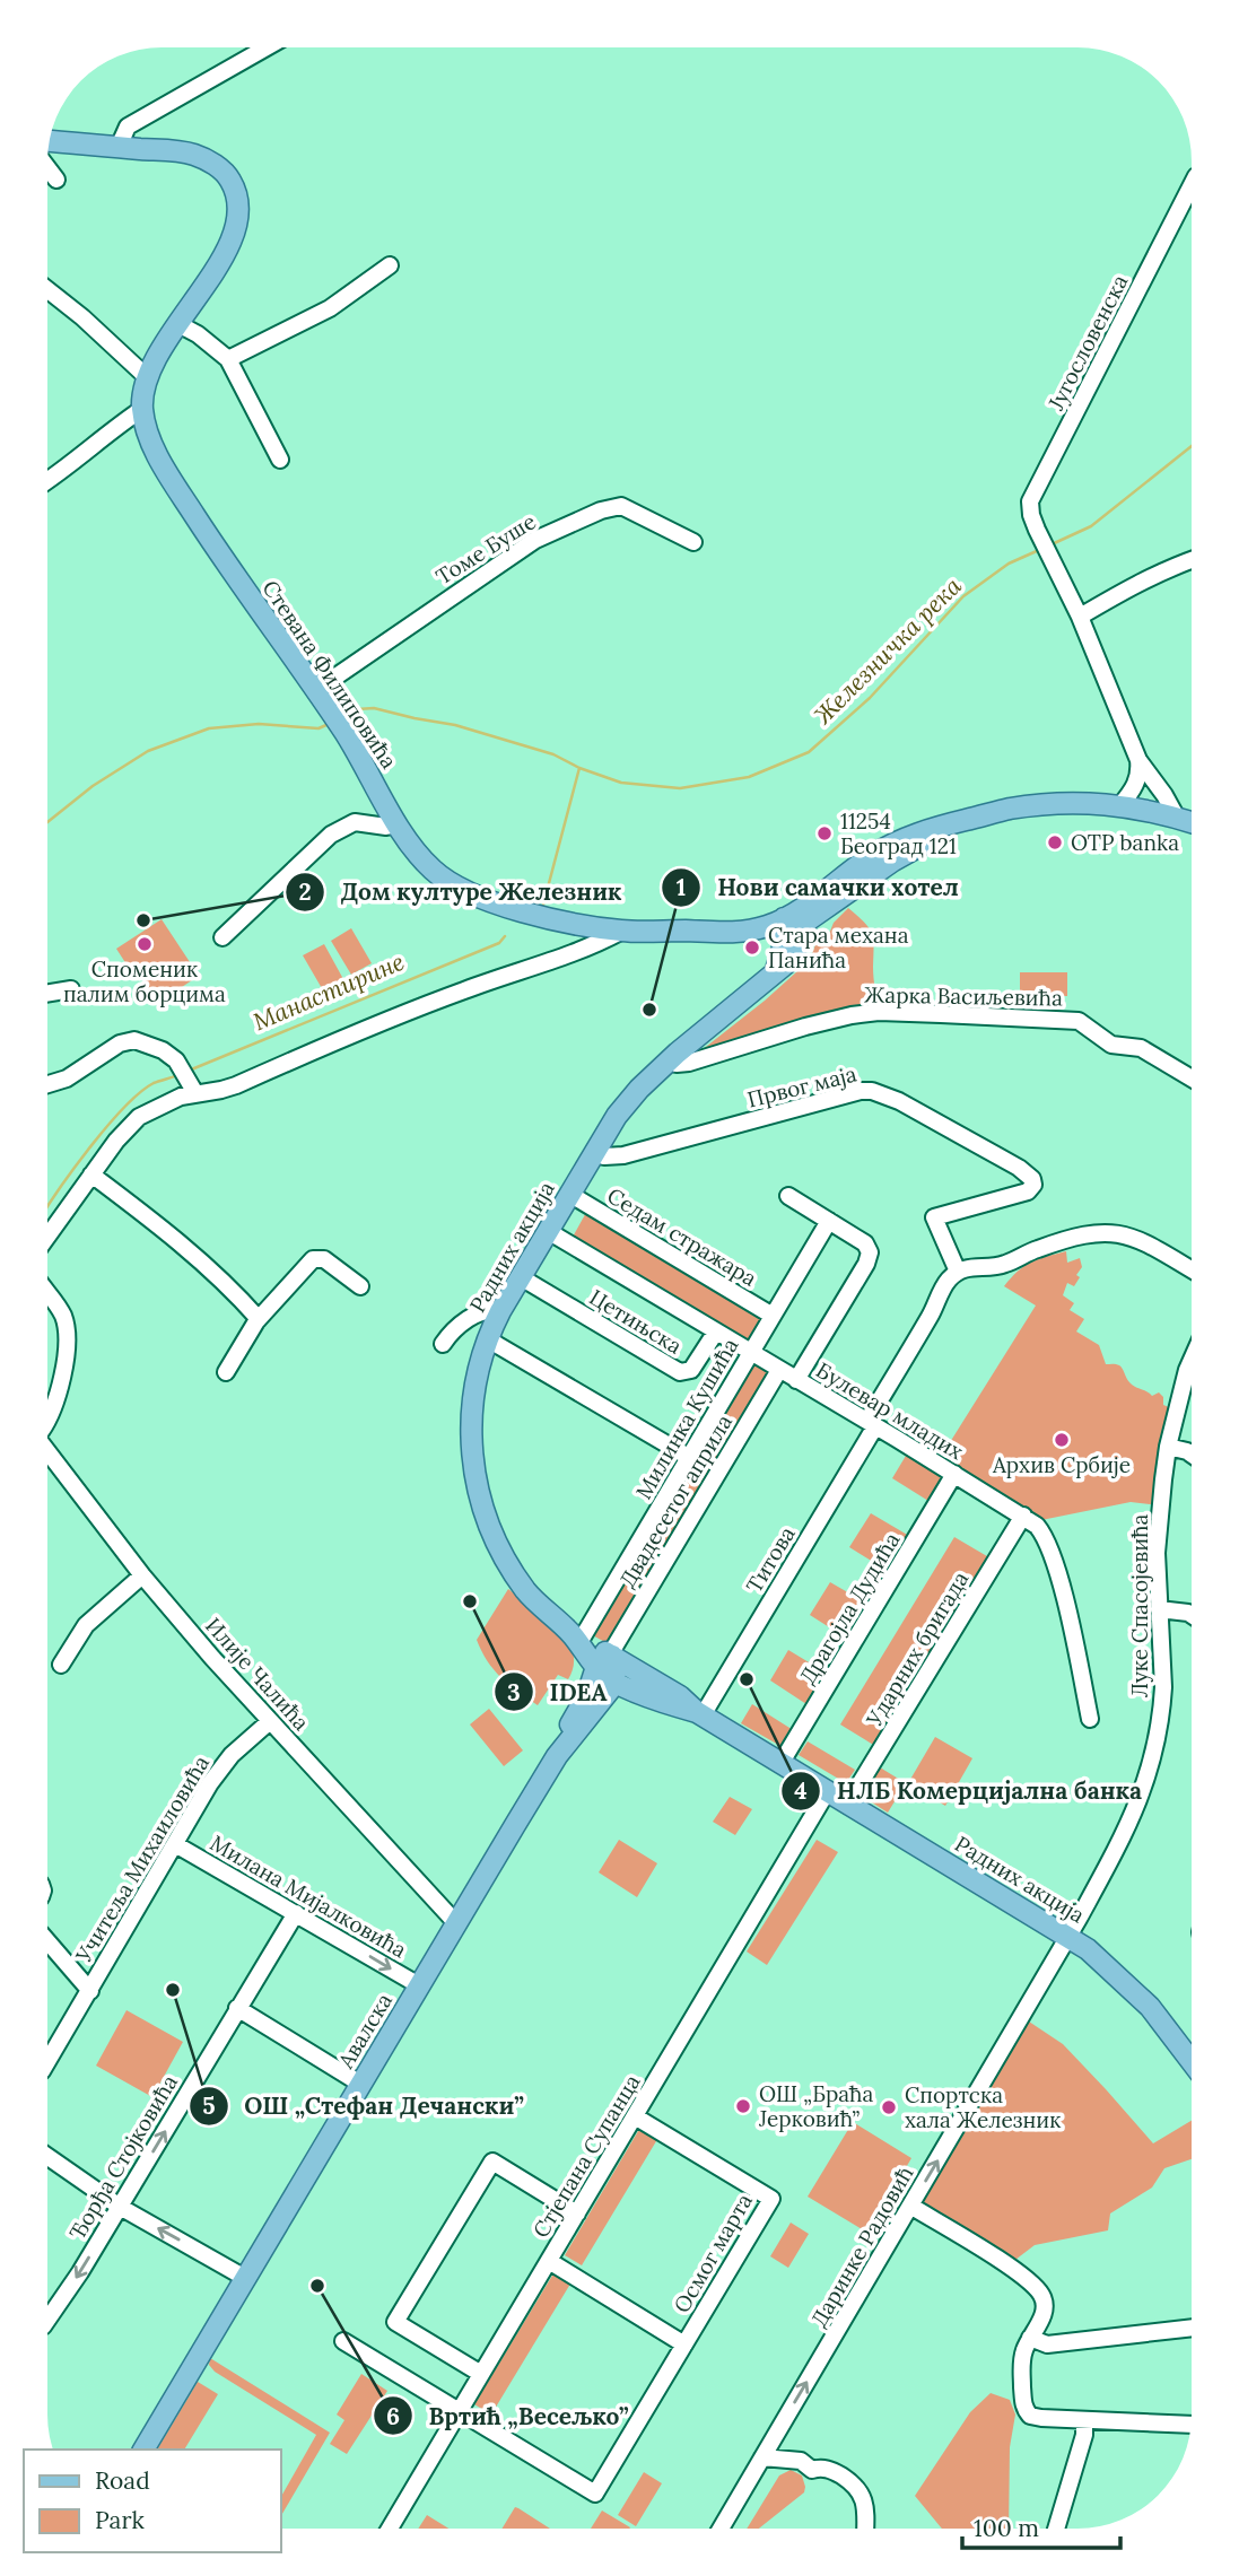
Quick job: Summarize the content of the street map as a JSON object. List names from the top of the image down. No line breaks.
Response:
{"streets":{"main road":["Стевана Филиповића","Радних акција","Авалска"],"street":["Југословенска","Томе Буше","Жарка Васиљевића","Првог маја","Седам стражара","Цетињска","Булевар младих","Милинка Кушића","Двадесетог априла","Титова","Луке Спасојевића","Драгојла Дудића","Ударних бригада","Илије Чалића","Учитеља Михаиловића","Милана Мијалковића","Стјепана Супанца","Ђорђа Стојковића","Даринке Радовић","Осмог марта"]},"crossings":[["Томе Буше","Стевана Филиповића"],["Стевана Филиповића","Радних акција"],["Жарка Васиљевића","Радних акција"],["Првог маја","Радних акција"],["Првог маја","Титова"],["Седам стражара","Радних акција"],["Седам стражара","Милинка Кушића"],["Радних акција","Цетињска"],["Радних акција","Булевар младих"],["Радних акција","Милинка Кушића"],["Радних акција","Двадесетог априла"],["Радних акција","Титова"],["Радних акција","Луке Спасојевића"],["Радних акција","Драгојла Дудића"],["Радних акција","Ударних бригада"],["Радних акција","Авалска"],["Радних акција","Стјепана Супанца"],["Радних акција","Даринке Радовић"],["Цетињска","Булевар младих"],["Булевар младих","Милинка Кушића"],["Булевар младих","Двадесетог априла"],["Булевар младих","Титова"],["Булевар младих","Драгојла Дудића"],["Булевар младих","Ударних бригада"],["Двадесетог априла","Авалска"],["Луке Спасојевића","Даринке Радовић"],["Илије Чалића","Учитеља Михаиловића"],["Илије Чалића","Авалска"],["Учитеља Михаиловића","Милана Мијалковића"],["Милана Мијалковића","Авалска"],["Милана Мијалковића","Ђорђа Стојковића"],["Стјепана Супанца","Осмог марта"]],"one_way":["Даринке Радовић"],"water":["Железничка река","Манастирине"],"places":["11254 Београд 121","OTP banka","Дом културе Железник","Споменик палим борцима","Стара механа Панића","Нови самачки хотел","Архив Србије","IDEA","НЛБ Комерцијална банка","ОШ „Стефан Дечански”","ОШ „Браћа Јерковић”","Спортска хала Железник","Вртић „Весељко”"],"legend":["Road","Park"],"scale_bar":"100 m"}
